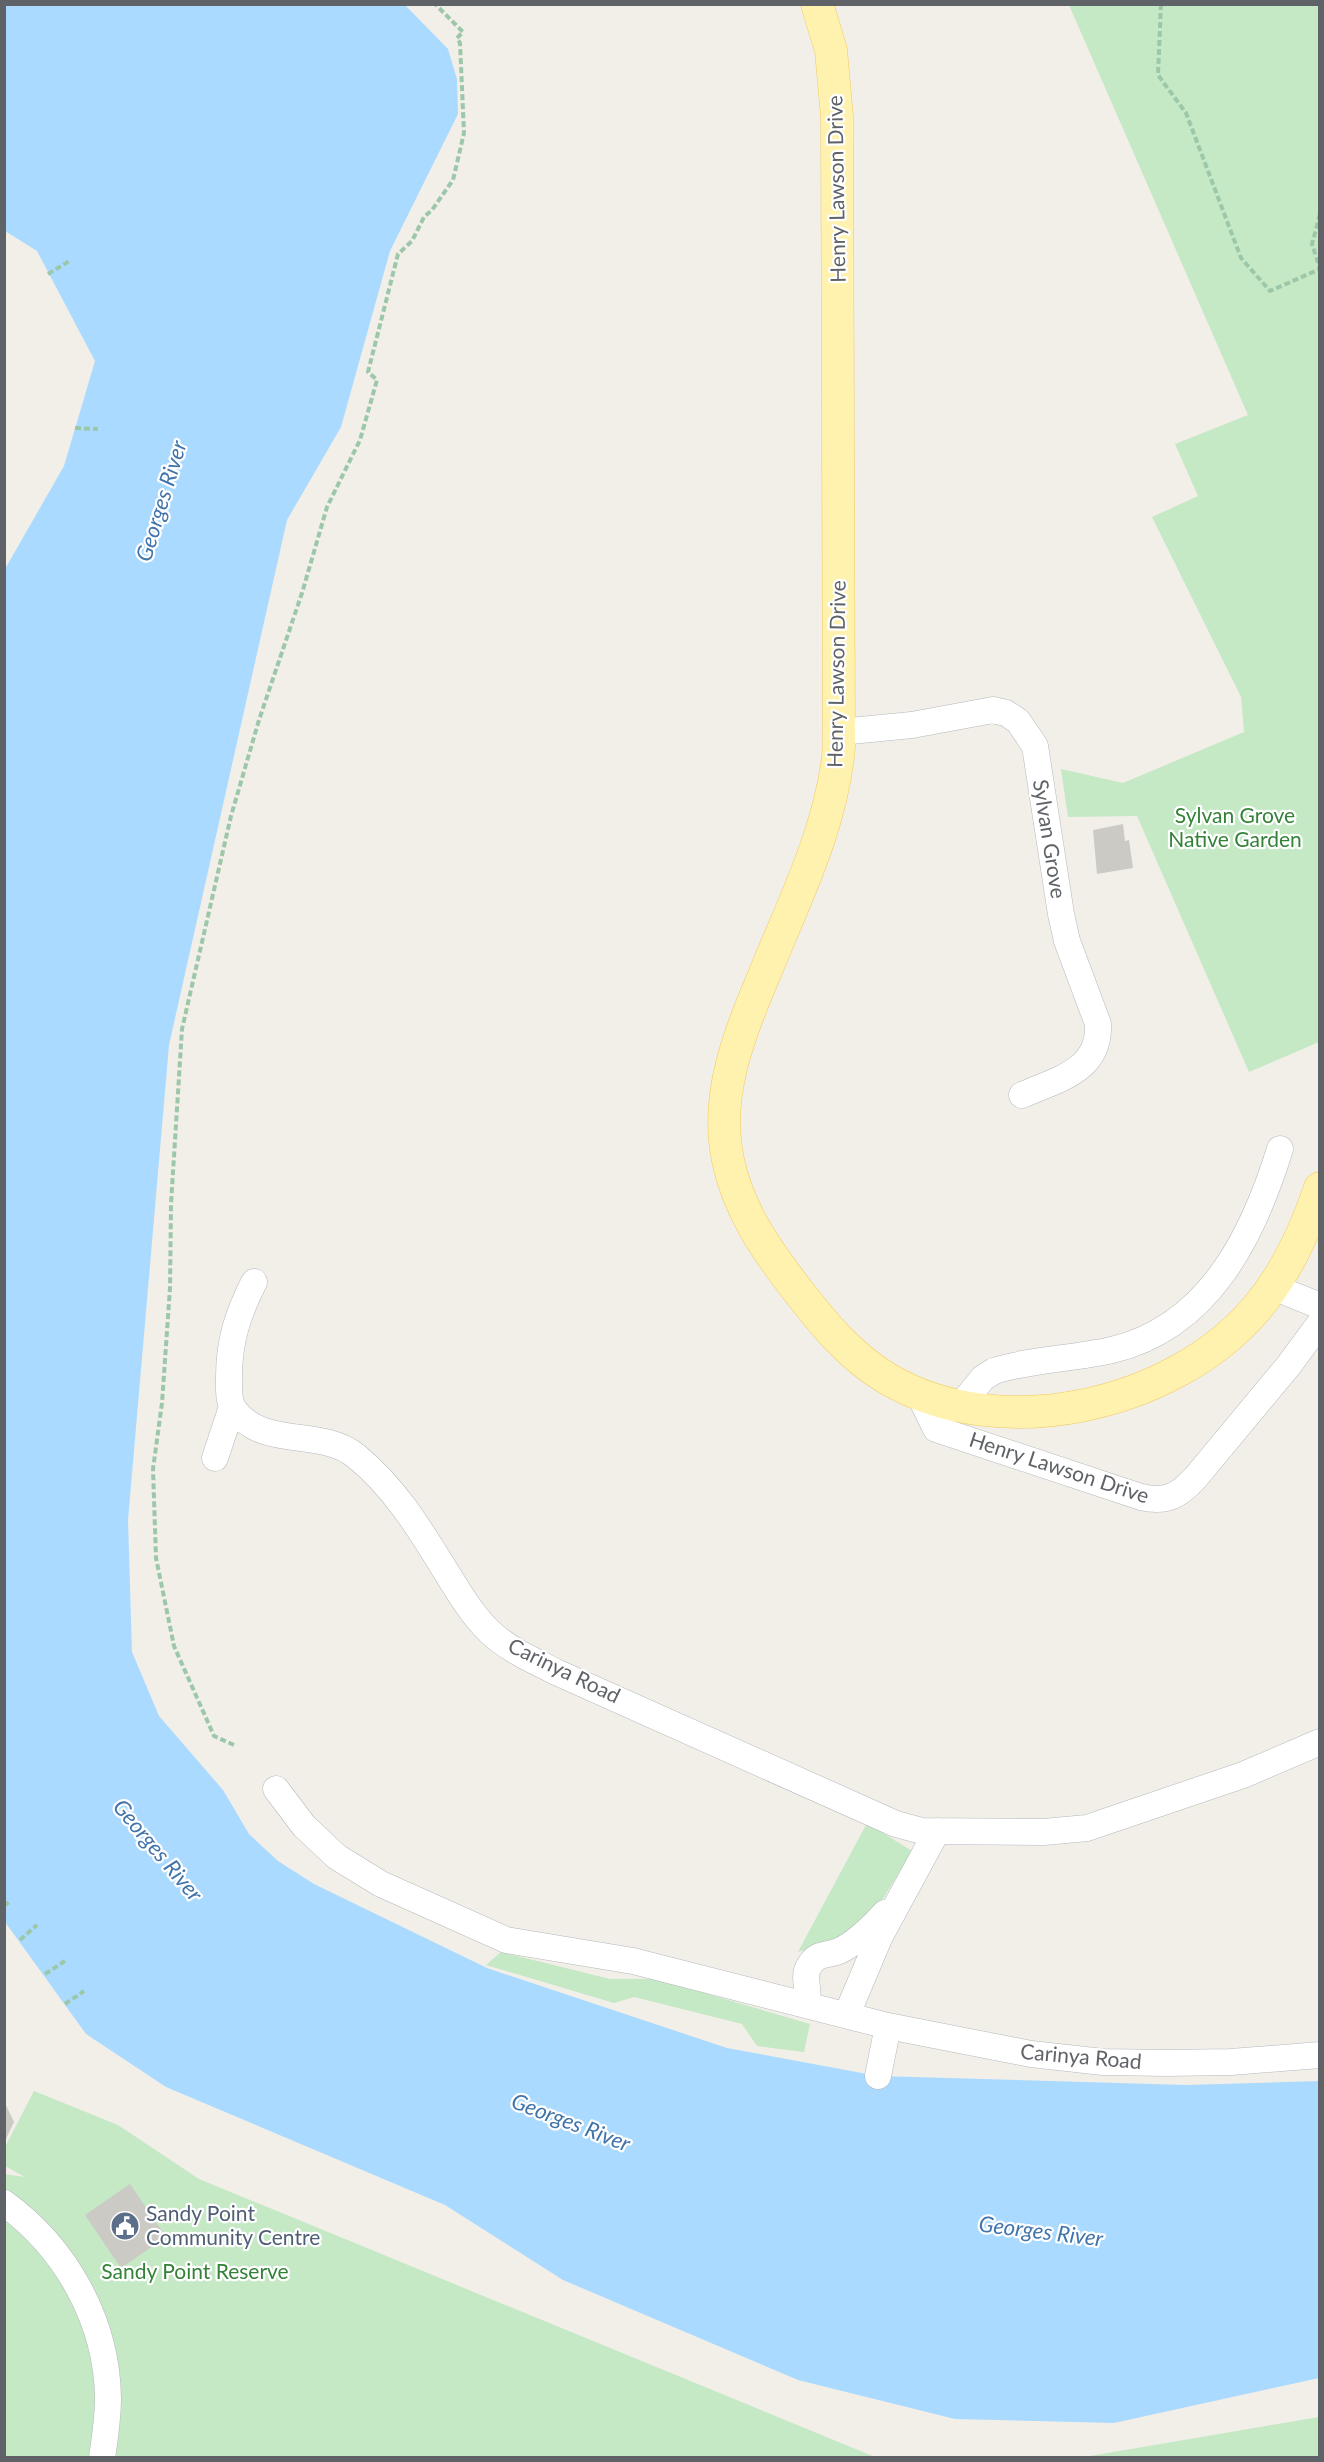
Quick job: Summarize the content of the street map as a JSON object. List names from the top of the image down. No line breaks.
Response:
{"streets":{"main road":["Henry Lawson Drive"],"street":["Sylvan Grove","Carinya Road"]},"crossings":[["Henry Lawson Drive","Sylvan Grove"]],"water":["Georges River"],"parks":["Sylvan Grove Native Garden","Sandy Point Reserve"],"places":{"public building":["Sandy Point Community Centre"]}}
